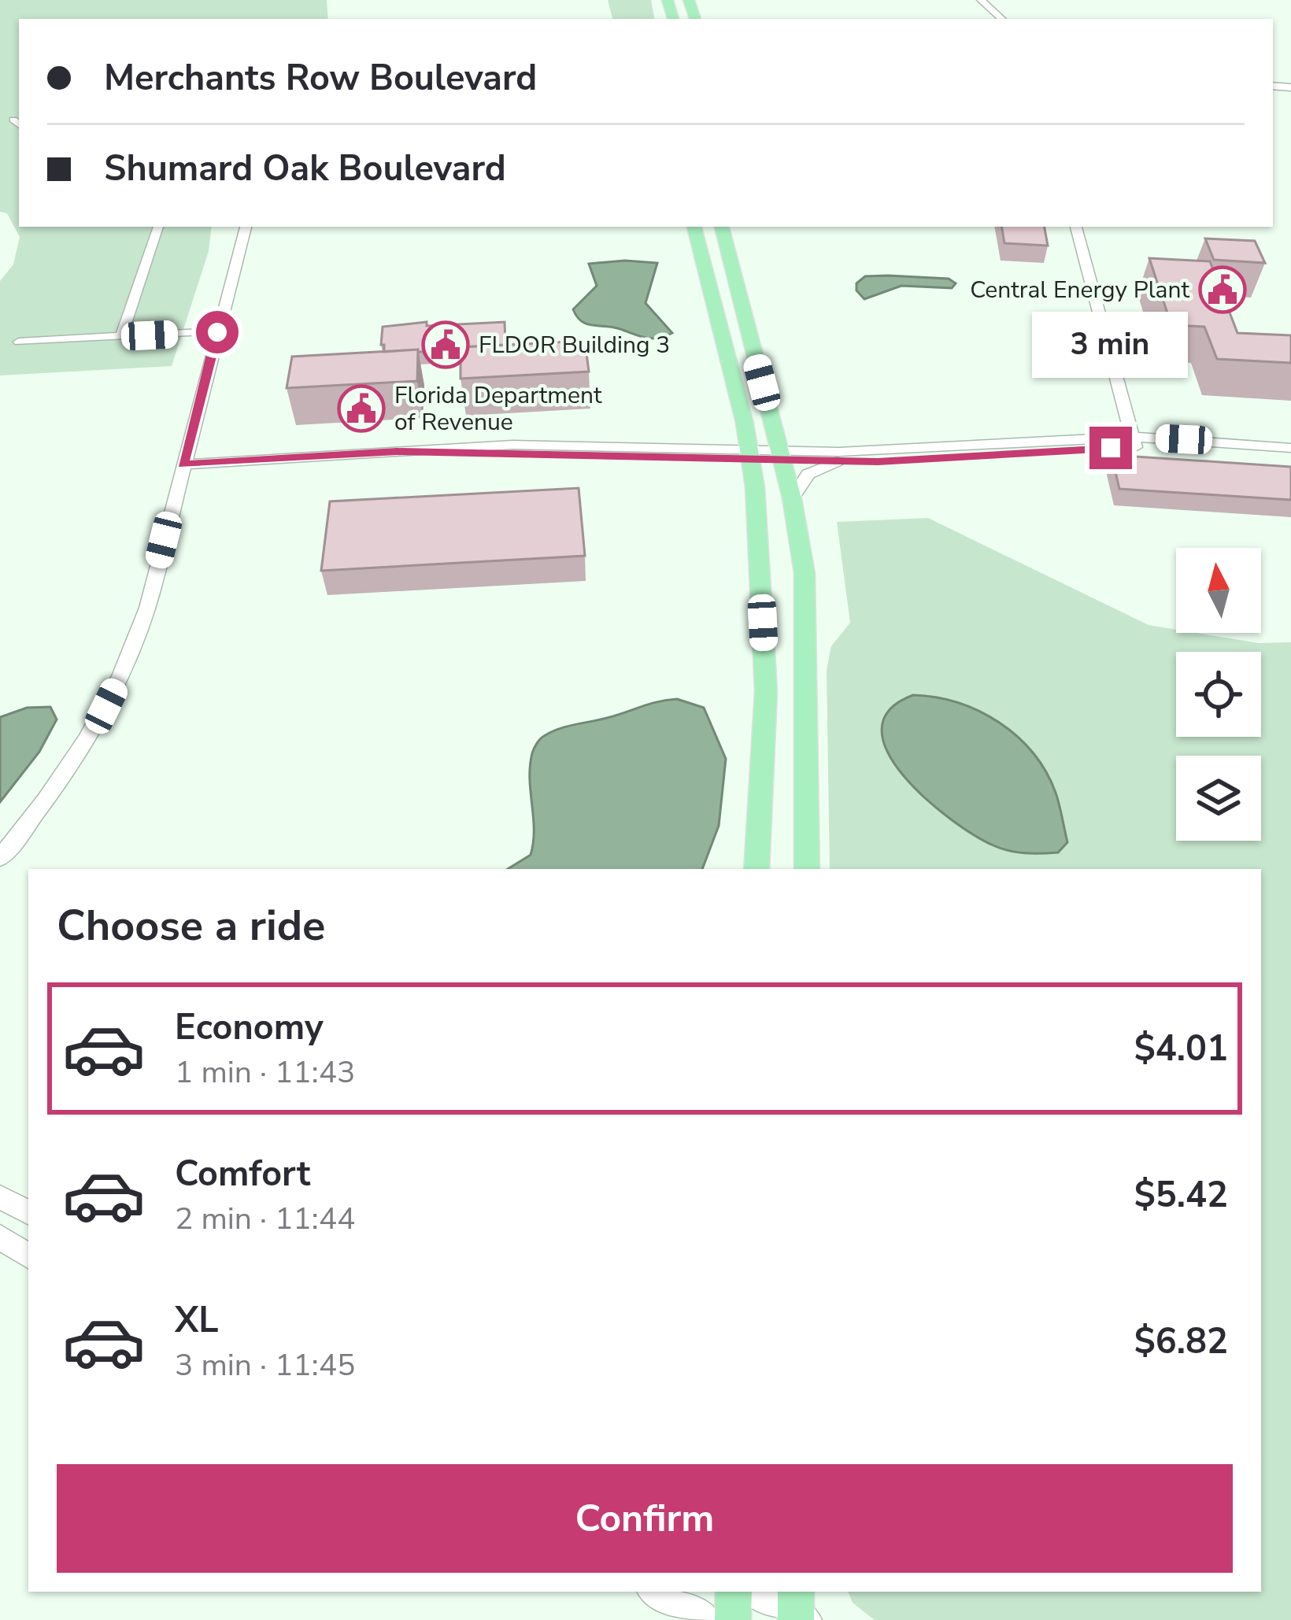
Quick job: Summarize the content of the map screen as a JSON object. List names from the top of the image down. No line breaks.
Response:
{"places":{"public building":["Central Energy Plant","FLDOR Building 3","Florida Department of Revenue"]},"north":"top","page":{"banner":["Merchants Row Boulevard","Shumard Oak Boulevard"],"bubble":"3 min","heading":"Choose a ride","list":[{"name":"Economy","note":"1 min · 11:43","value":"$4.01"},{"name":"Comfort","note":"2 min · 11:44","value":"$5.42"},{"name":"XL","note":"3 min · 11:45","value":"$6.82"}],"buttons":"Confirm"}}
